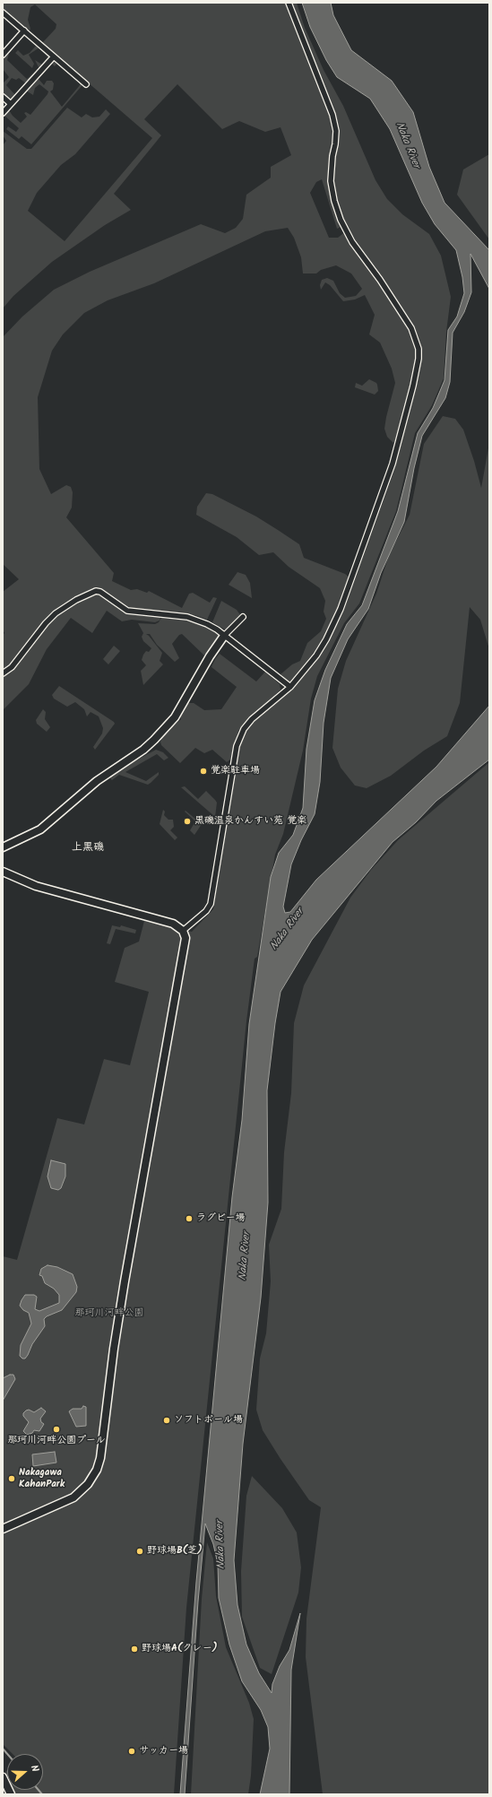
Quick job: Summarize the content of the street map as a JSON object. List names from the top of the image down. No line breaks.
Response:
{"districts":["上黒磯"],"water":["Naka River"],"parks":["那珂川河畔公園"],"places":["覚楽駐車場","黒磯温泉かんすい苑 覚楽","ラグビー場","ソフトボール場","那珂川河畔公園プール","Nakagawa KahanPark","野球場B(芝)","野球場A(クレー)","サッカー場"],"north":"right"}
